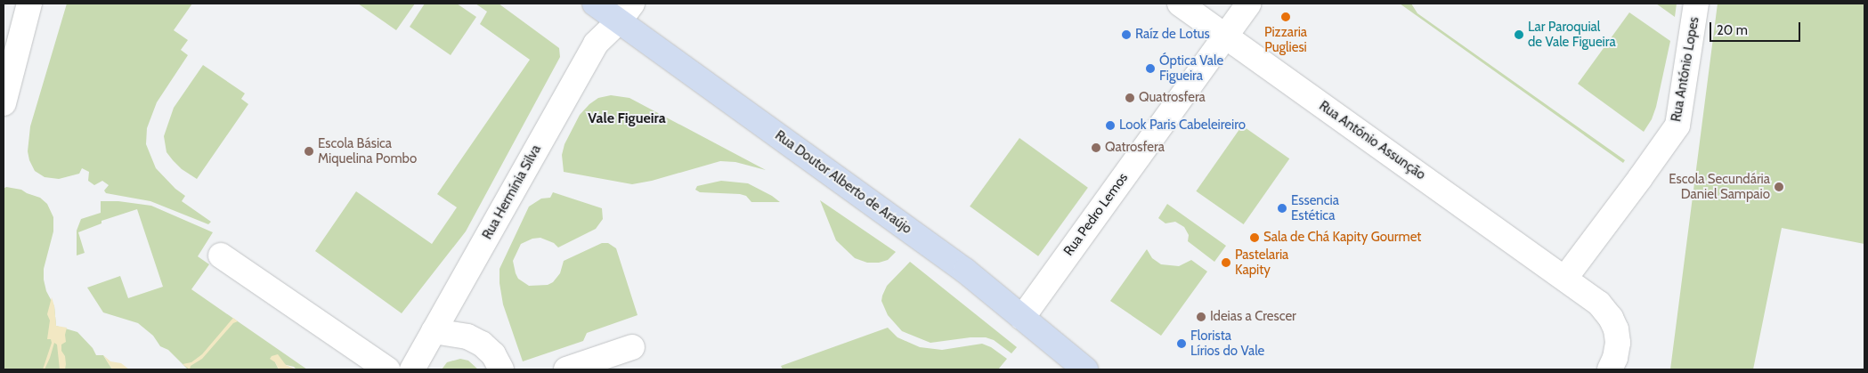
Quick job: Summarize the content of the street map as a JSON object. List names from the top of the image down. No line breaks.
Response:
{"streets":{"main road":["Rua Doutor Alberto de Araújo"],"street":["Rua António Lopes","Rua António Assunção","Rua Hermínia Silva","Rua Pedro Lemos"]},"crossings":[["Rua António Lopes","Rua António Assunção"],["Rua António Assunção","Rua Pedro Lemos"],["Rua Doutor Alberto de Araújo","Rua Hermínia Silva"],["Rua Doutor Alberto de Araújo","Rua Pedro Lemos"]],"districts":["Vale Figueira"],"places":["Pizzaria Pugliesi","Raíz de Lotus","Lar Paroquial de Vale Figueira","Óptica Vale Figueira","Quatrosfera","Look Paris Cabeleireiro","Qatrosfera","Escola Básica Miquelina Pombo","Escola Secundária Daniel Sampaio","Essencia Estética","Sala de Chá Kapity Gourmet","Pastelaria Kapity","Ideias a Crescer","Florista Lírios do Vale"],"scale_bar":"20 m"}
